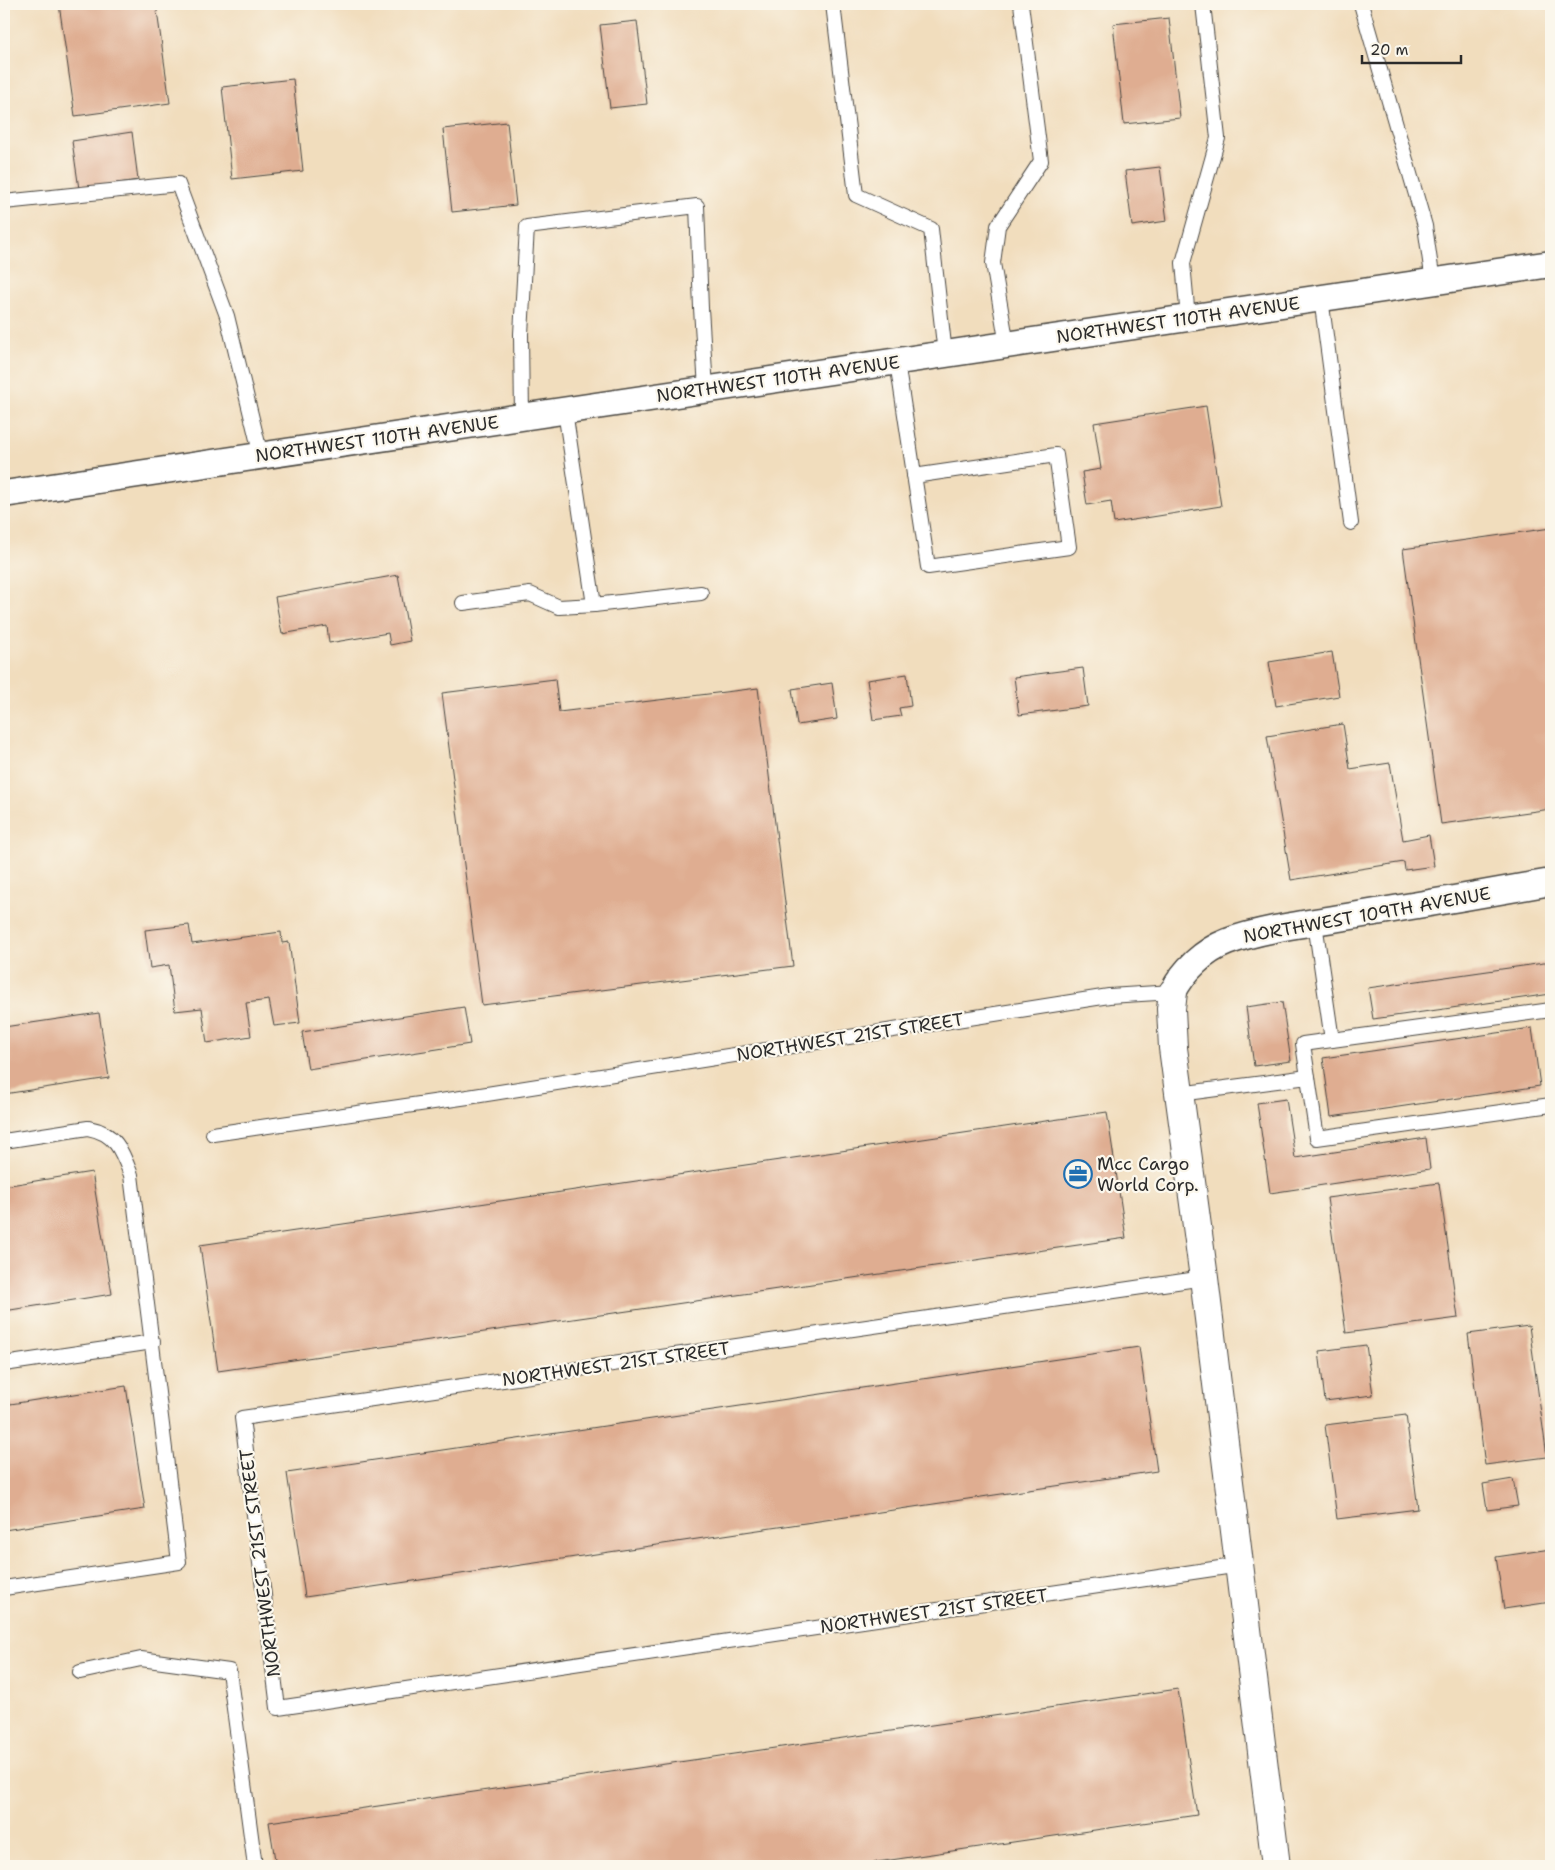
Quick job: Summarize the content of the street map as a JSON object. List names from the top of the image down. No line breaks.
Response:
{"streets":{"street":["NORTHWEST 110TH AVENUE","NORTHWEST 109TH AVENUE"],"lane":["NORTHWEST 21ST STREET"]},"crossings":[["NORTHWEST 109TH AVENUE","NORTHWEST 21ST STREET"]],"places":{"office":["Mcc Cargo World Corp."]},"scale_bar":"20 m"}
